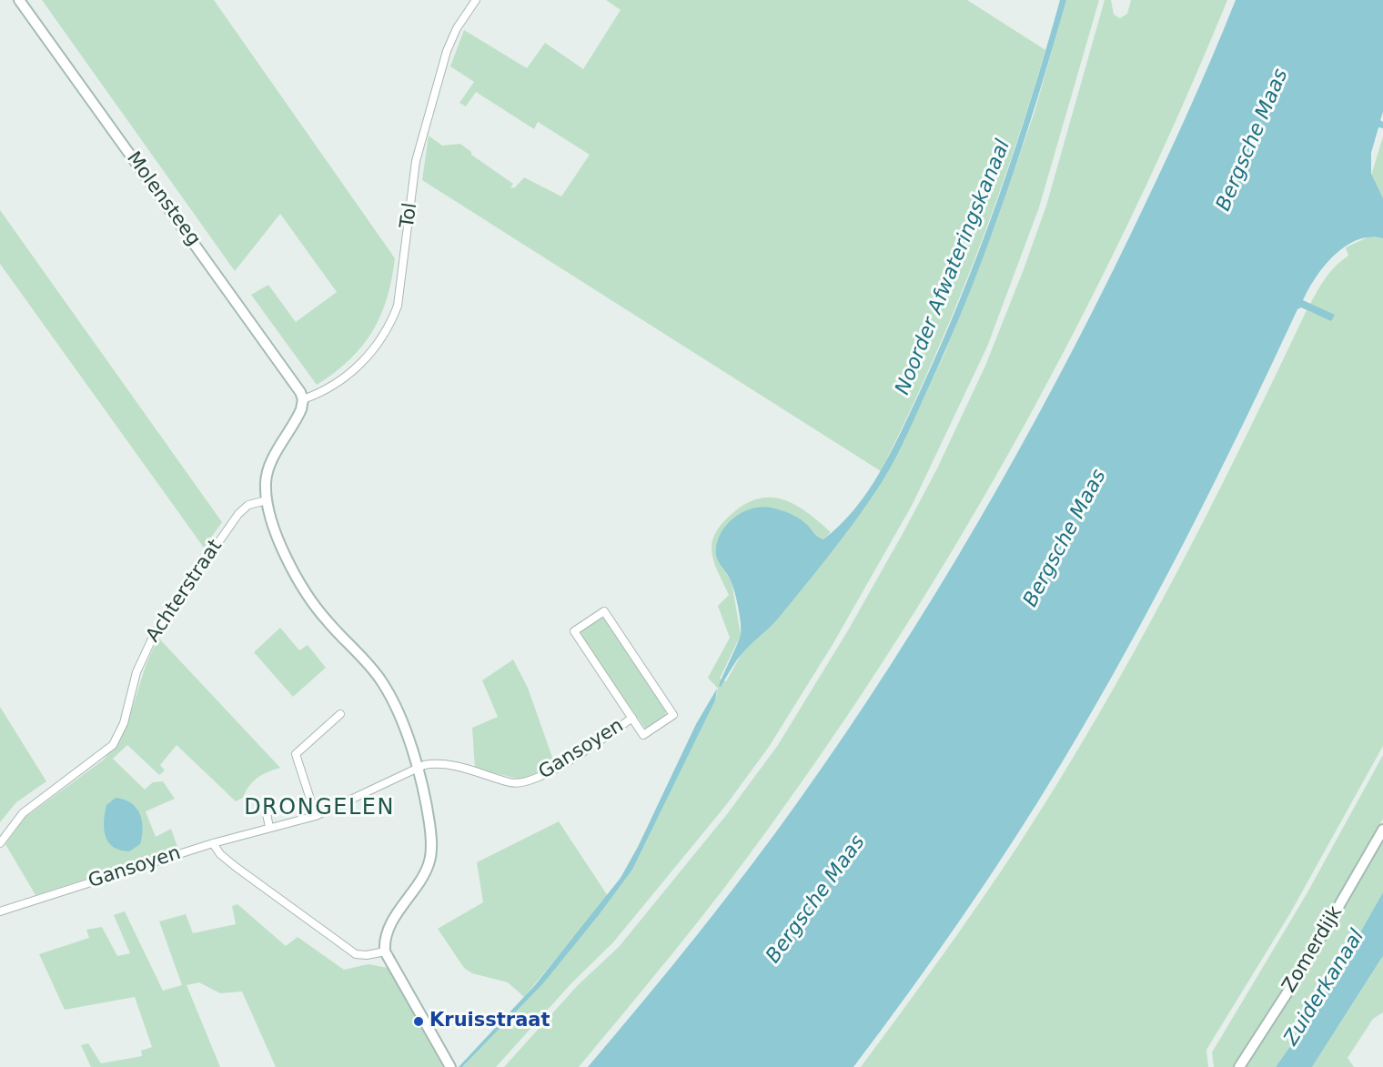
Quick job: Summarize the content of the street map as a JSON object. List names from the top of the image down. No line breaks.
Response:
{"streets":{"street":["Molensteeg","Tol","Achterstraat","Gansoyen","Zomerdijk"]},"crossings":[["Molensteeg","Tol"]],"districts":["DRONGELEN"],"water":["Bergsche Maas","Noorder Afwateringskanaal","Zuiderkanaal"],"places":["Kruisstraat"]}
